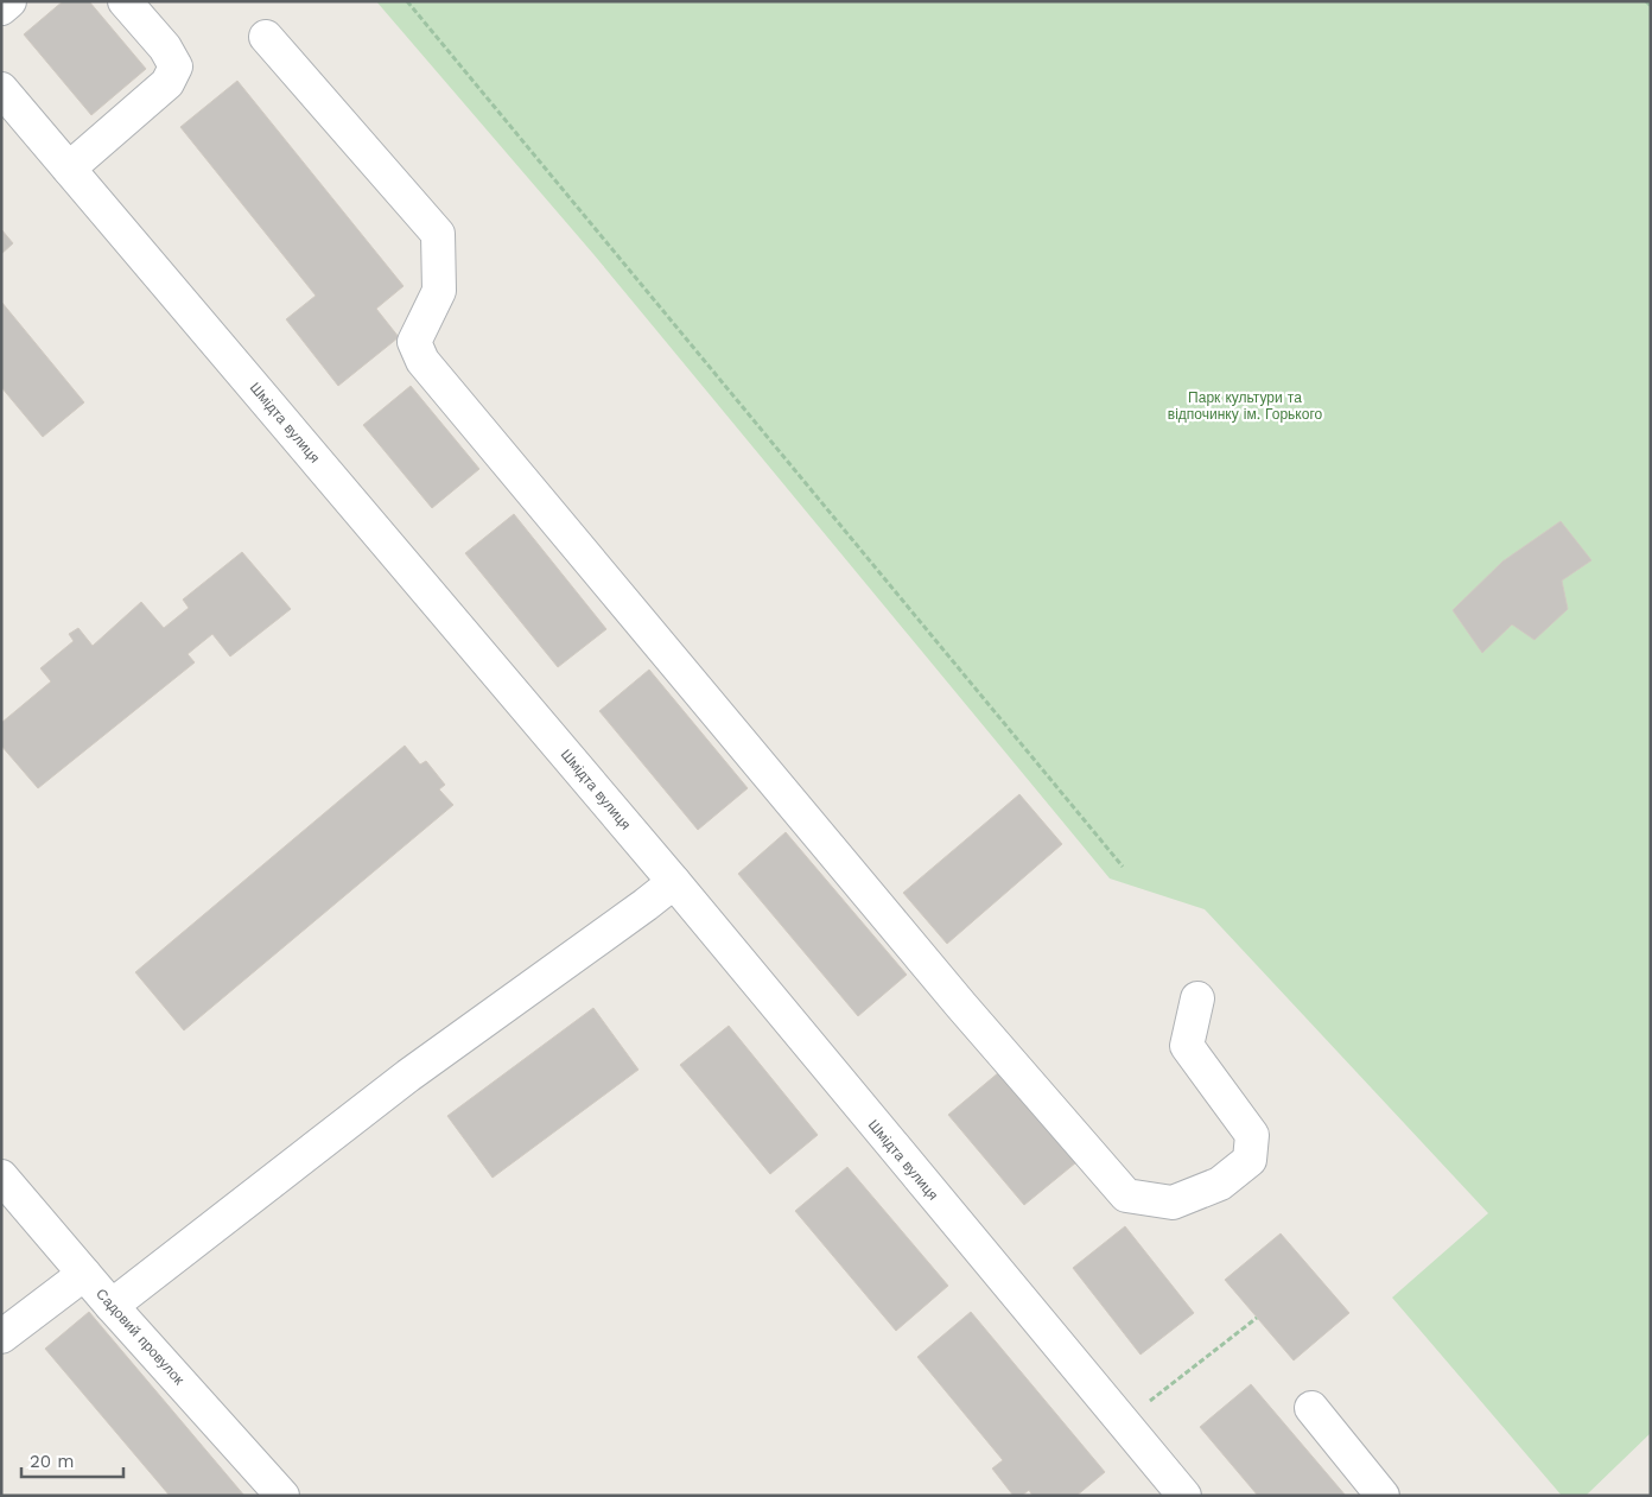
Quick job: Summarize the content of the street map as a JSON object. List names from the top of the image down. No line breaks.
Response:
{"streets":{"street":["Шмідта вулиця","Садовий провулок"]},"parks":["Парк культури та відпочинку ім. Горького"],"scale_bar":"20 m"}
